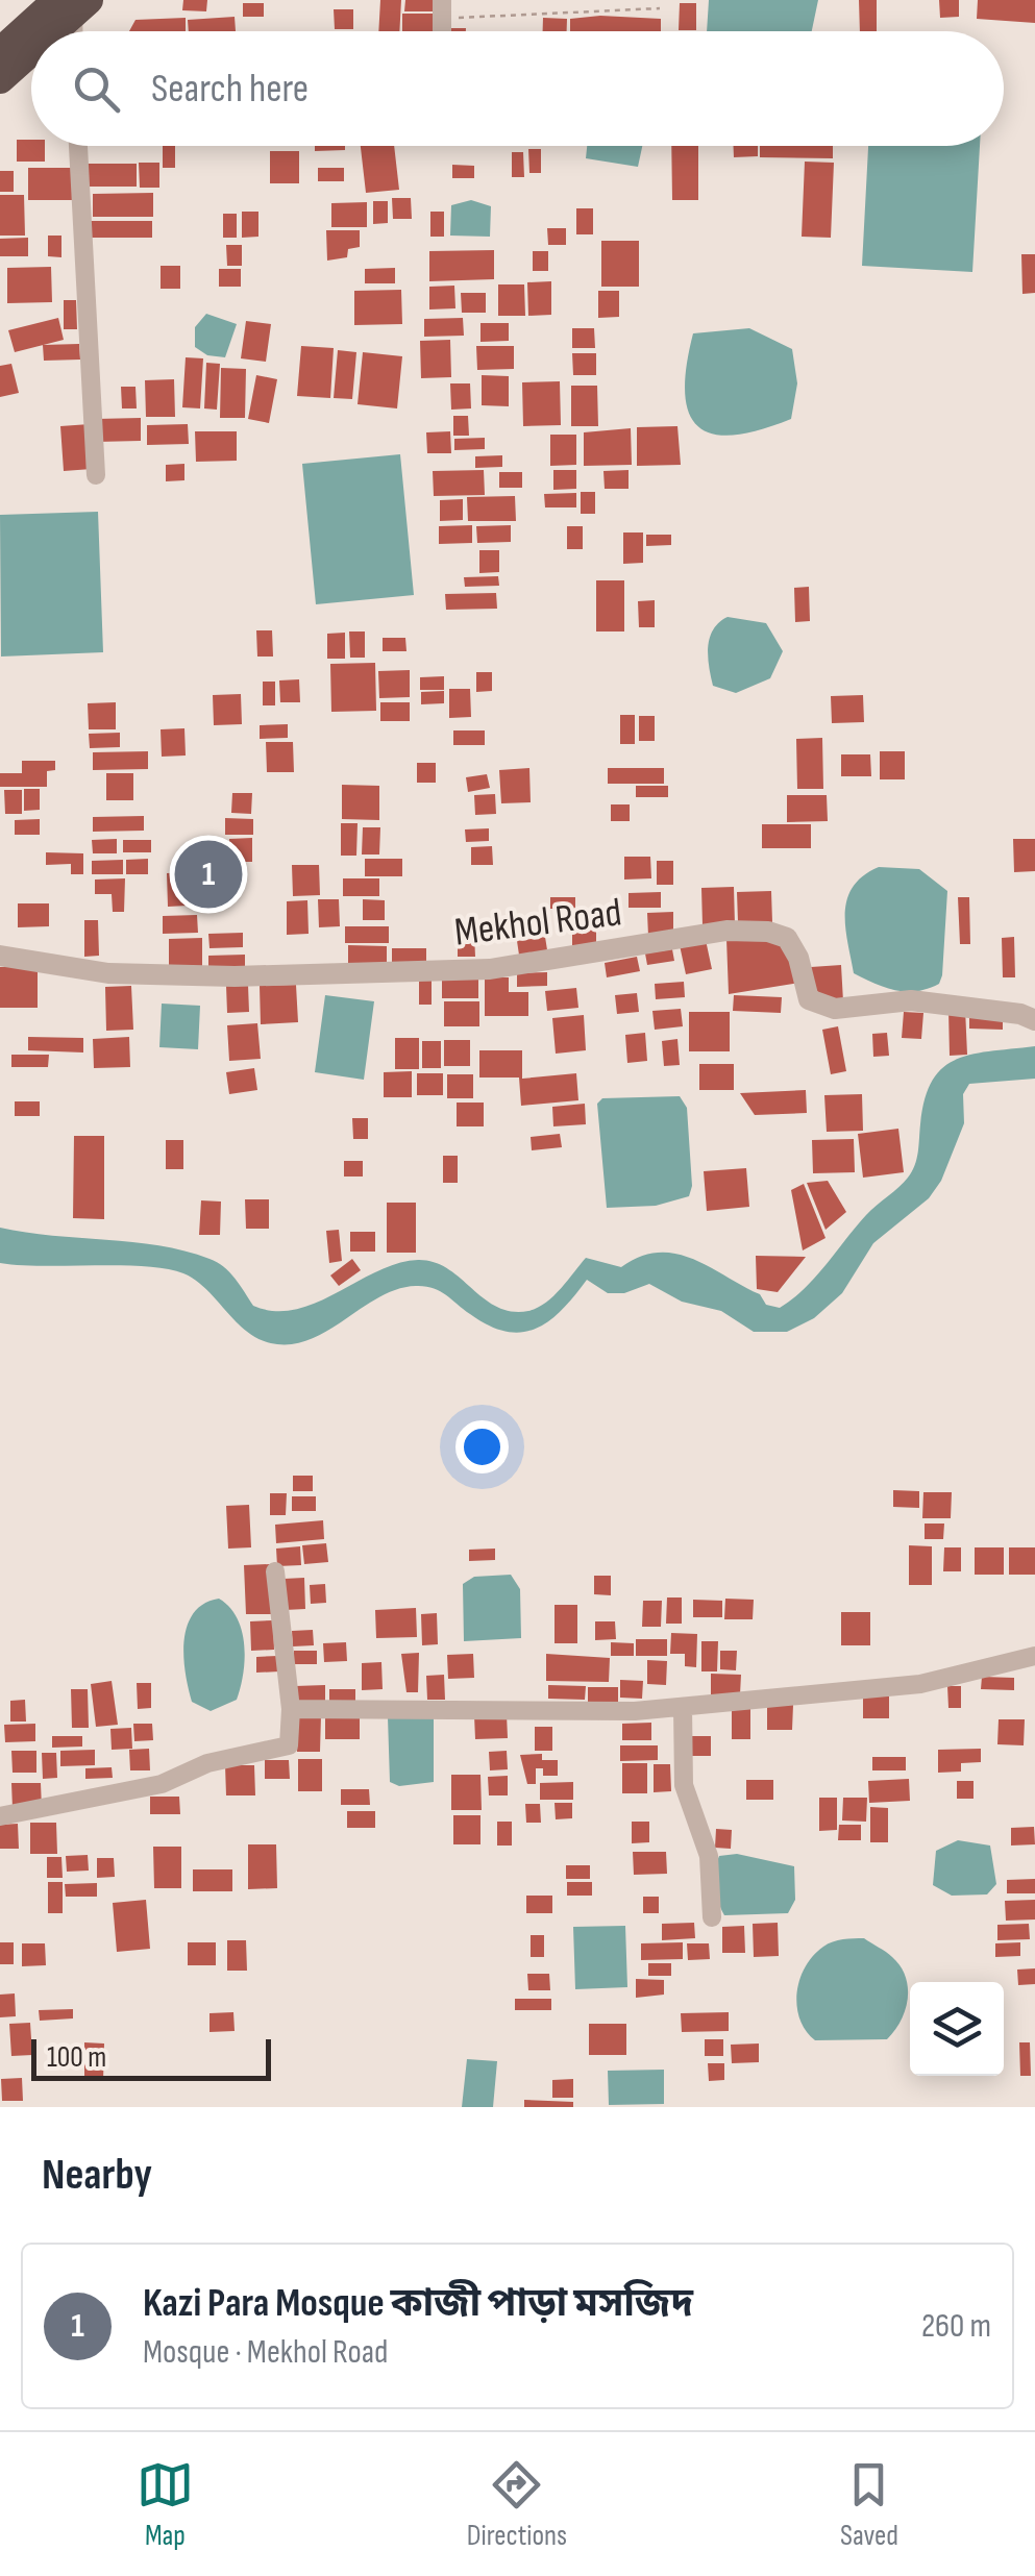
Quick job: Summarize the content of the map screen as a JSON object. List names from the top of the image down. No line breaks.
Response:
{"streets":{"street":["Mekhol Road"]},"scale_bar":"100 m","page":{"search":"Search here","pins":"1","scale":"100 m","heading":"Nearby","list":[{"mark":"1","name":"Kazi Para Mosque কাজী পাড়া মসজিদ","note":"Mosque · Mekhol Road","value":"260 m"}],"nav":["Map","Directions","Saved"]}}
